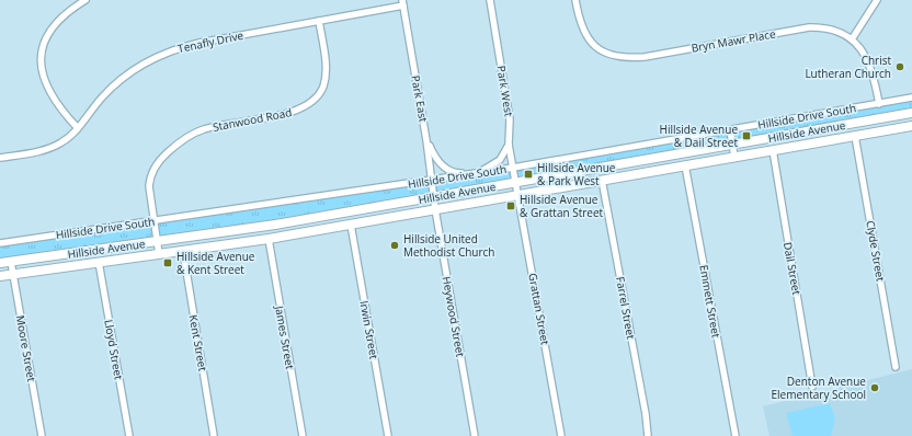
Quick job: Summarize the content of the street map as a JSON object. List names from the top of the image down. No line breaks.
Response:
{"streets":{"main road":["Hillside Avenue"],"street":["Bryn Mawr Place","Tenafly Drive","Park West","Park East","Hillside Drive South","Stanwood Road","Clyde Street","Dail Street","Emmett Street","Farrel Street","Grattan Street","Heywood Street","Irwin Street","James Street","Kent Street","Moore Street","Lloyd Street"]},"crossings":[["Bryn Mawr Place","Hillside Drive South"],["Tenafly Drive","Park East"],["Tenafly Drive","Stanwood Road"],["Park West","Hillside Drive South"],["Park West","Hillside Avenue"],["Park West","Grattan Street"],["Park East","Hillside Drive South"],["Park East","Hillside Avenue"],["Park East","Heywood Street"],["Hillside Drive South","Stanwood Road"],["Stanwood Road","Hillside Avenue"],["Hillside Avenue","Clyde Street"],["Hillside Avenue","Dail Street"],["Hillside Avenue","Emmett Street"],["Hillside Avenue","Farrel Street"],["Hillside Avenue","Grattan Street"],["Hillside Avenue","Heywood Street"],["Hillside Avenue","Irwin Street"],["Hillside Avenue","James Street"],["Hillside Avenue","Kent Street"],["Hillside Avenue","Moore Street"],["Hillside Avenue","Lloyd Street"]],"places":{"other":["Christ Lutheran Church","Hillside United Methodist Church","Denton Avenue Elementary School"],"transit":["Hillside Avenue & Dail Street","Hillside Avenue & Park West","Hillside Avenue & Grattan Street","Hillside Avenue & Kent Street"]}}
